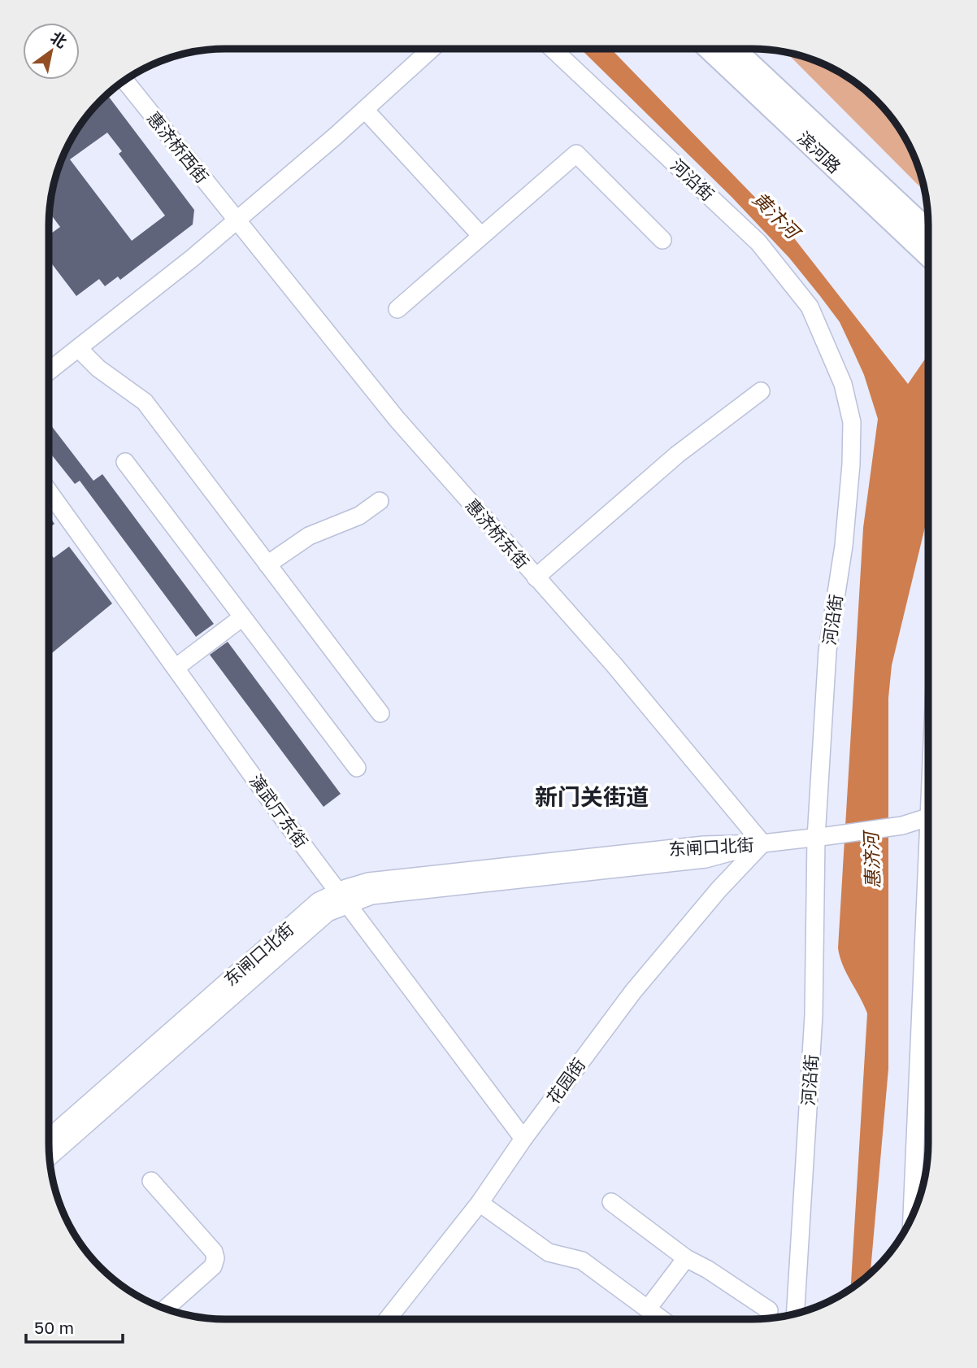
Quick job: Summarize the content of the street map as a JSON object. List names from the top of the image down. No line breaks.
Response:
{"streets":{"main road":["滨河路"],"street":["惠济桥西街","河沿街","惠济桥东街","演武厅东街","东闸口北街","花园街"]},"crossings":[["惠济桥西街","惠济桥东街"],["河沿街","东闸口北街"],["惠济桥东街","东闸口北街"],["惠济桥东街","花园街"],["演武厅东街","东闸口北街"],["演武厅东街","花园街"],["东闸口北街","花园街"]],"districts":["新门关街道"],"water":["黄汴河","惠济河"],"scale_bar":"50 m","north":"top right"}
